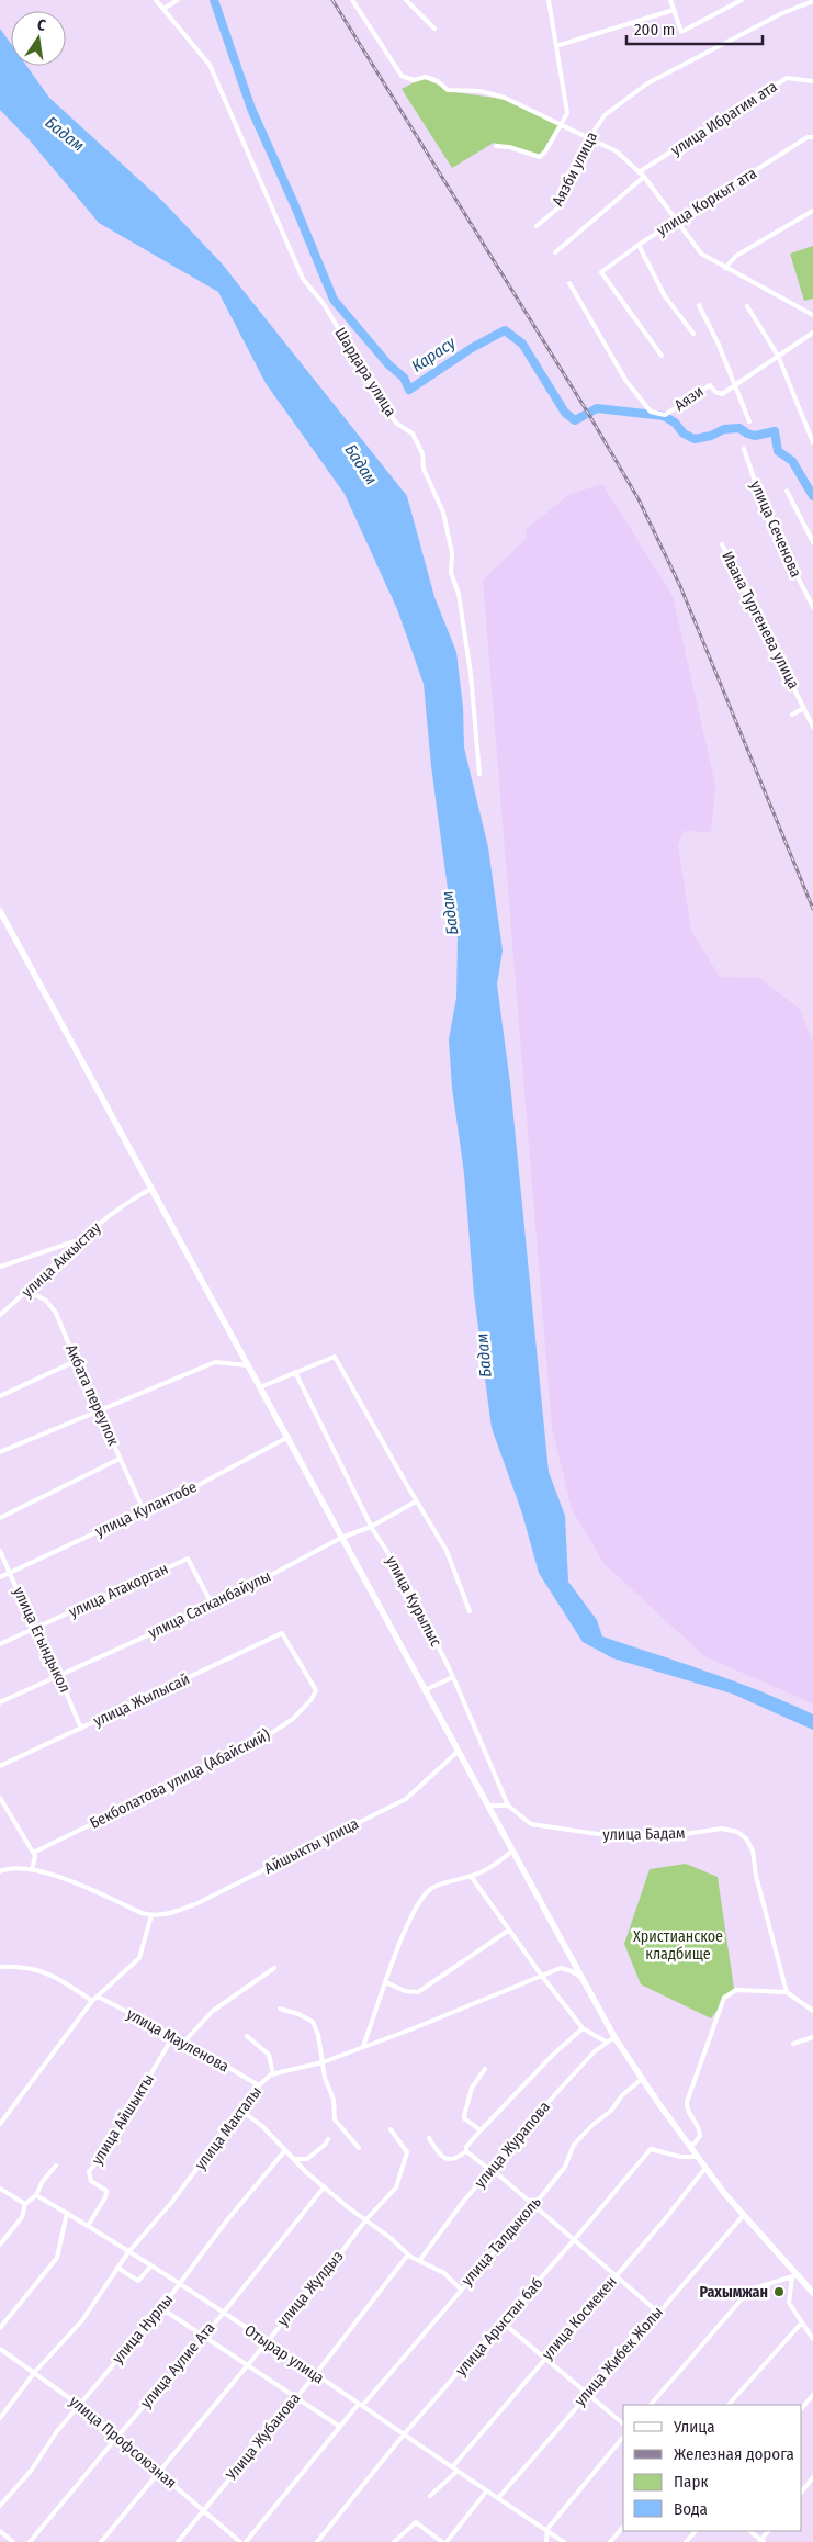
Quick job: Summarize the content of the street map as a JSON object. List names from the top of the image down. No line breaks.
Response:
{"streets":{"street":["улица Ибрагим ата","Аязби улица","улица Коркыт ата","Шардара улица","Аязи","улица Сеченова","Ивана Тургенева улица","улица Аккыстау","Акбата переулок","улица Кулантобе","улица Атакорган","улица Курылыс","улица Сатканбайулы","улица Егындыкол","улица Жылысай","Бекболатова улица (Абайский)","улица Бадам","Айшыкты улица","улица Мауленова","улица Айшыкты","улица Макталы","улица Журапова","улица Талдыколь","улица Жулдыз","улица Космекен","улица Арыстан баб","улица Нурлы","Отырар улица","улица Жибек Жолы","улица Аулие Ата","Улица Жубанова","улица Профсоюзная"]},"crossings":[["улица Аккыстау","Акбата переулок"],["Акбата переулок","улица Кулантобе"],["улица Кулантобе","улица Егындыкол"],["улица Атакорган","улица Сатканбайулы"],["улица Атакорган","улица Егындыкол"],["улица Курылыс","улица Сатканбайулы"],["улица Курылыс","улица Бадам"],["улица Сатканбайулы","улица Егындыкол"],["улица Егындыкол","улица Жылысай"],["улица Жылысай","Бекболатова улица (Абайский)"],["улица Мауленова","улица Айшыкты"],["улица Мауленова","улица Макталы"],["улица Айшыкты","Отырар улица"],["улица Макталы","Отырар улица"],["улица Макталы","улица Профсоюзная"],["улица Талдыколь","Отырар улица"],["улица Жулдыз","Отырар улица"],["улица Жулдыз","улица Профсоюзная"],["улица Космекен","Отырар улица"],["улица Арыстан баб","Отырар улица"],["улица Нурлы","Отырар улица"],["улица Нурлы","улица Профсоюзная"],["Отырар улица","улица Жибек Жолы"],["Отырар улица","улица Аулие Ата"],["Отырар улица","Улица Жубанова"],["улица Аулие Ата","улица Профсоюзная"],["Улица Жубанова","улица Профсоюзная"]],"water":["Бадам","Карасу"],"parks":["Христианское кладбище"],"places":["Рахымжан"],"legend":["Улица","Железная дорога","Парк","Вода"],"scale_bar":"200 m","north":"top"}
